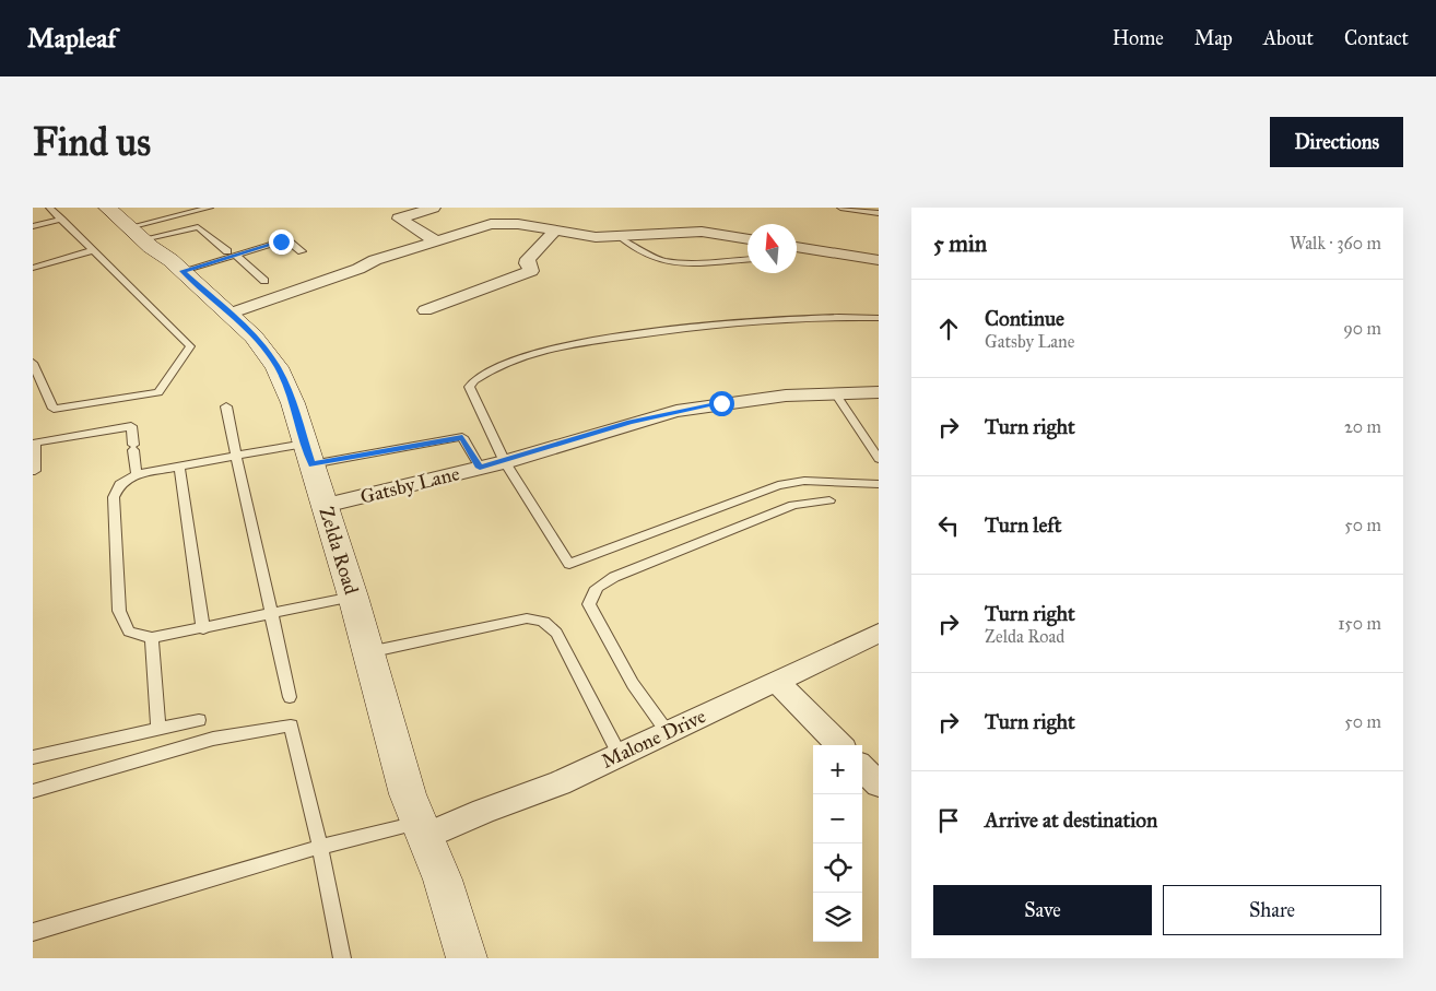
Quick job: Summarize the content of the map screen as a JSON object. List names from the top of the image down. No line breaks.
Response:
{"streets":{"main road":["Zelda Road"],"street":["Gatsby Lane","Malone Drive"]},"crossings":[["Gatsby Lane","Zelda Road"],["Zelda Road","Malone Drive"]],"north":"top","page":{"header":"Mapleaf","nav":["Home","Map","About","Contact"],"buttons":["Directions",["Save","Share"]],"title":"Find us","heading":["5 min","Walk · 360 m"],"list":[["Continue","Gatsby Lane","90 m"],["Turn right","20 m"],["Turn left","50 m"],["Turn right","Zelda Road","150 m"],["Turn right","50 m"],"Arrive at destination"],"map_buttons":["+","−"]}}
